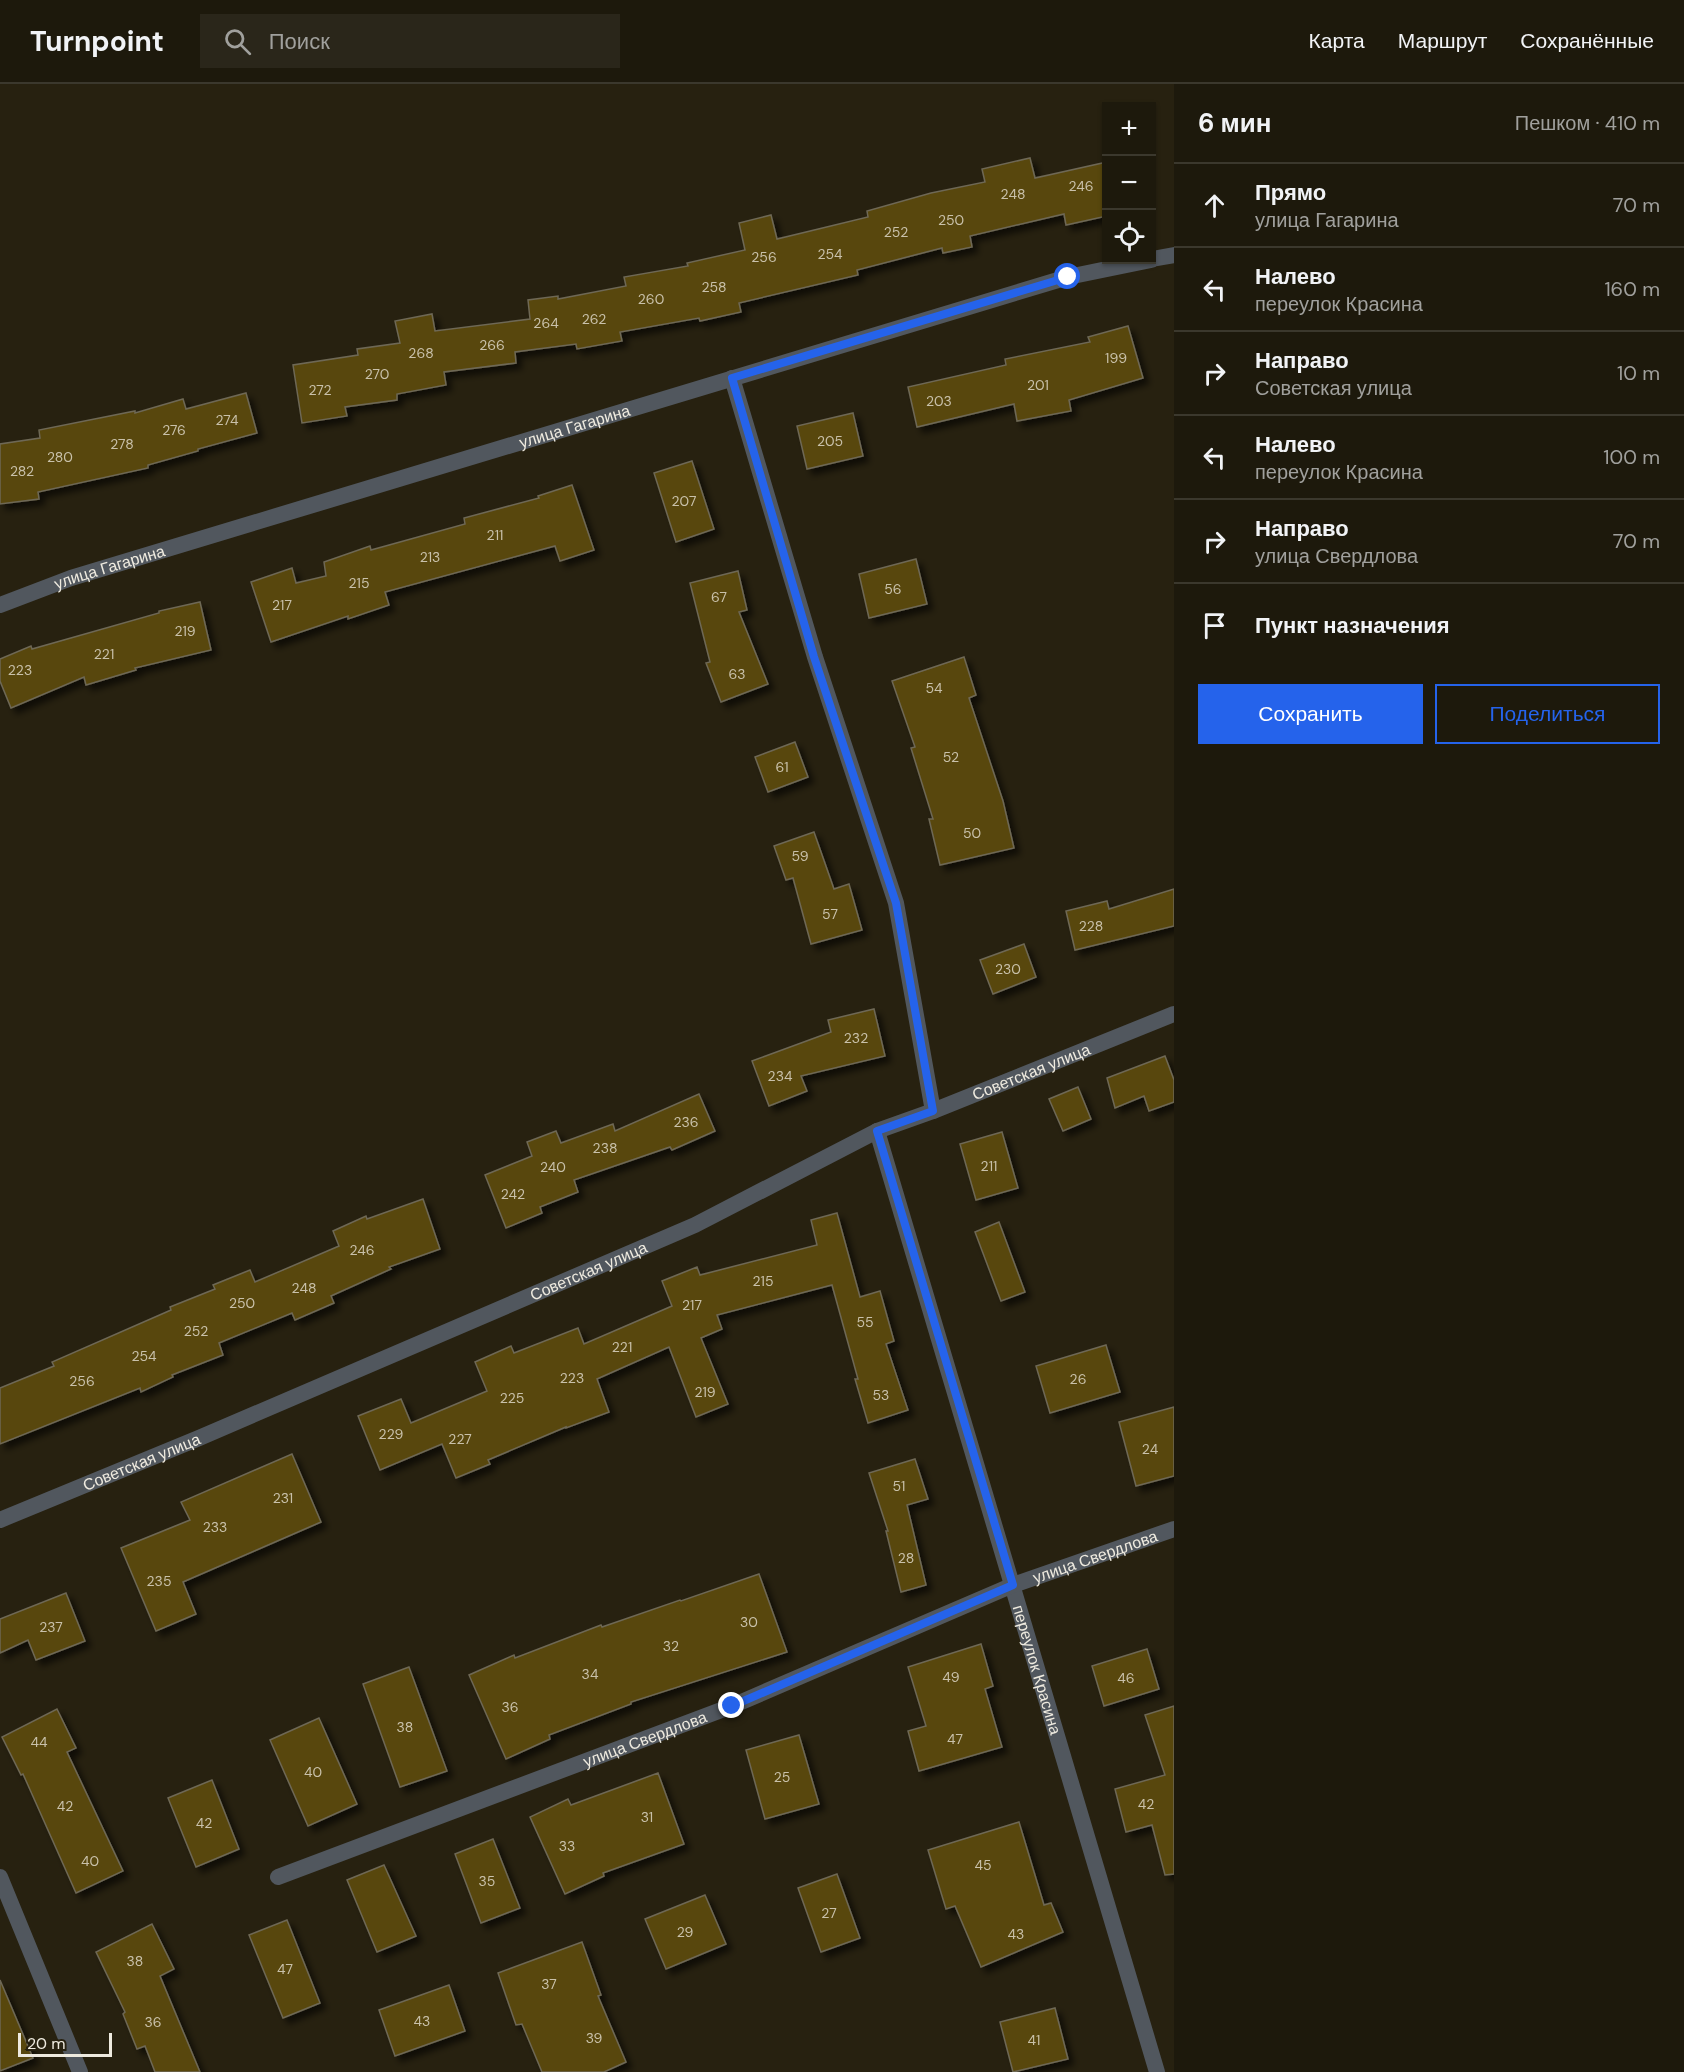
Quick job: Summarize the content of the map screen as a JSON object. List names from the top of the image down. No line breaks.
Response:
{"streets":{"street":["улица Гагарина","Советская улица","улица Свердлова","переулок Красина"]},"crossings":[["Советская улица","переулок Красина"],["улица Свердлова","переулок Красина"]],"house_numbers":["246","248","250","252","254","256","258","260","262","264","266","268","199","270","201","272","203","274","276","205","278","280","282","207","211","213","215","56","67","217","219","221","223","63","54","52","61","50","59","57","228","230","232","234","236","238","211","240","242","246","215","248","250","217","55","252","221","254","223","26","256","219","53","225","229","227","24","51","231","233","28","235","30","237","32","34","49","46","36","38","47","44","40","25","42","42","31","42","33","40","45","35","27","29","43","38","47","37","43","36","39","41"],"scale_bar":"20 m","page":{"header":"Turnpoint","search":"Поиск","nav":["Карта","Маршрут","Сохранённые"],"heading":["6 мин","Пешком · 410 m"],"map_buttons":["+","−"],"list":[["Прямо","улица Гагарина","70 m"],["Налево","переулок Красина","160 m"],["Направо","Советская улица","10 m"],["Налево","переулок Красина","100 m"],["Направо","улица Свердлова","70 m"],"Пункт назначения"],"buttons":["Сохранить","Поделиться"],"scale":"20 m"}}
